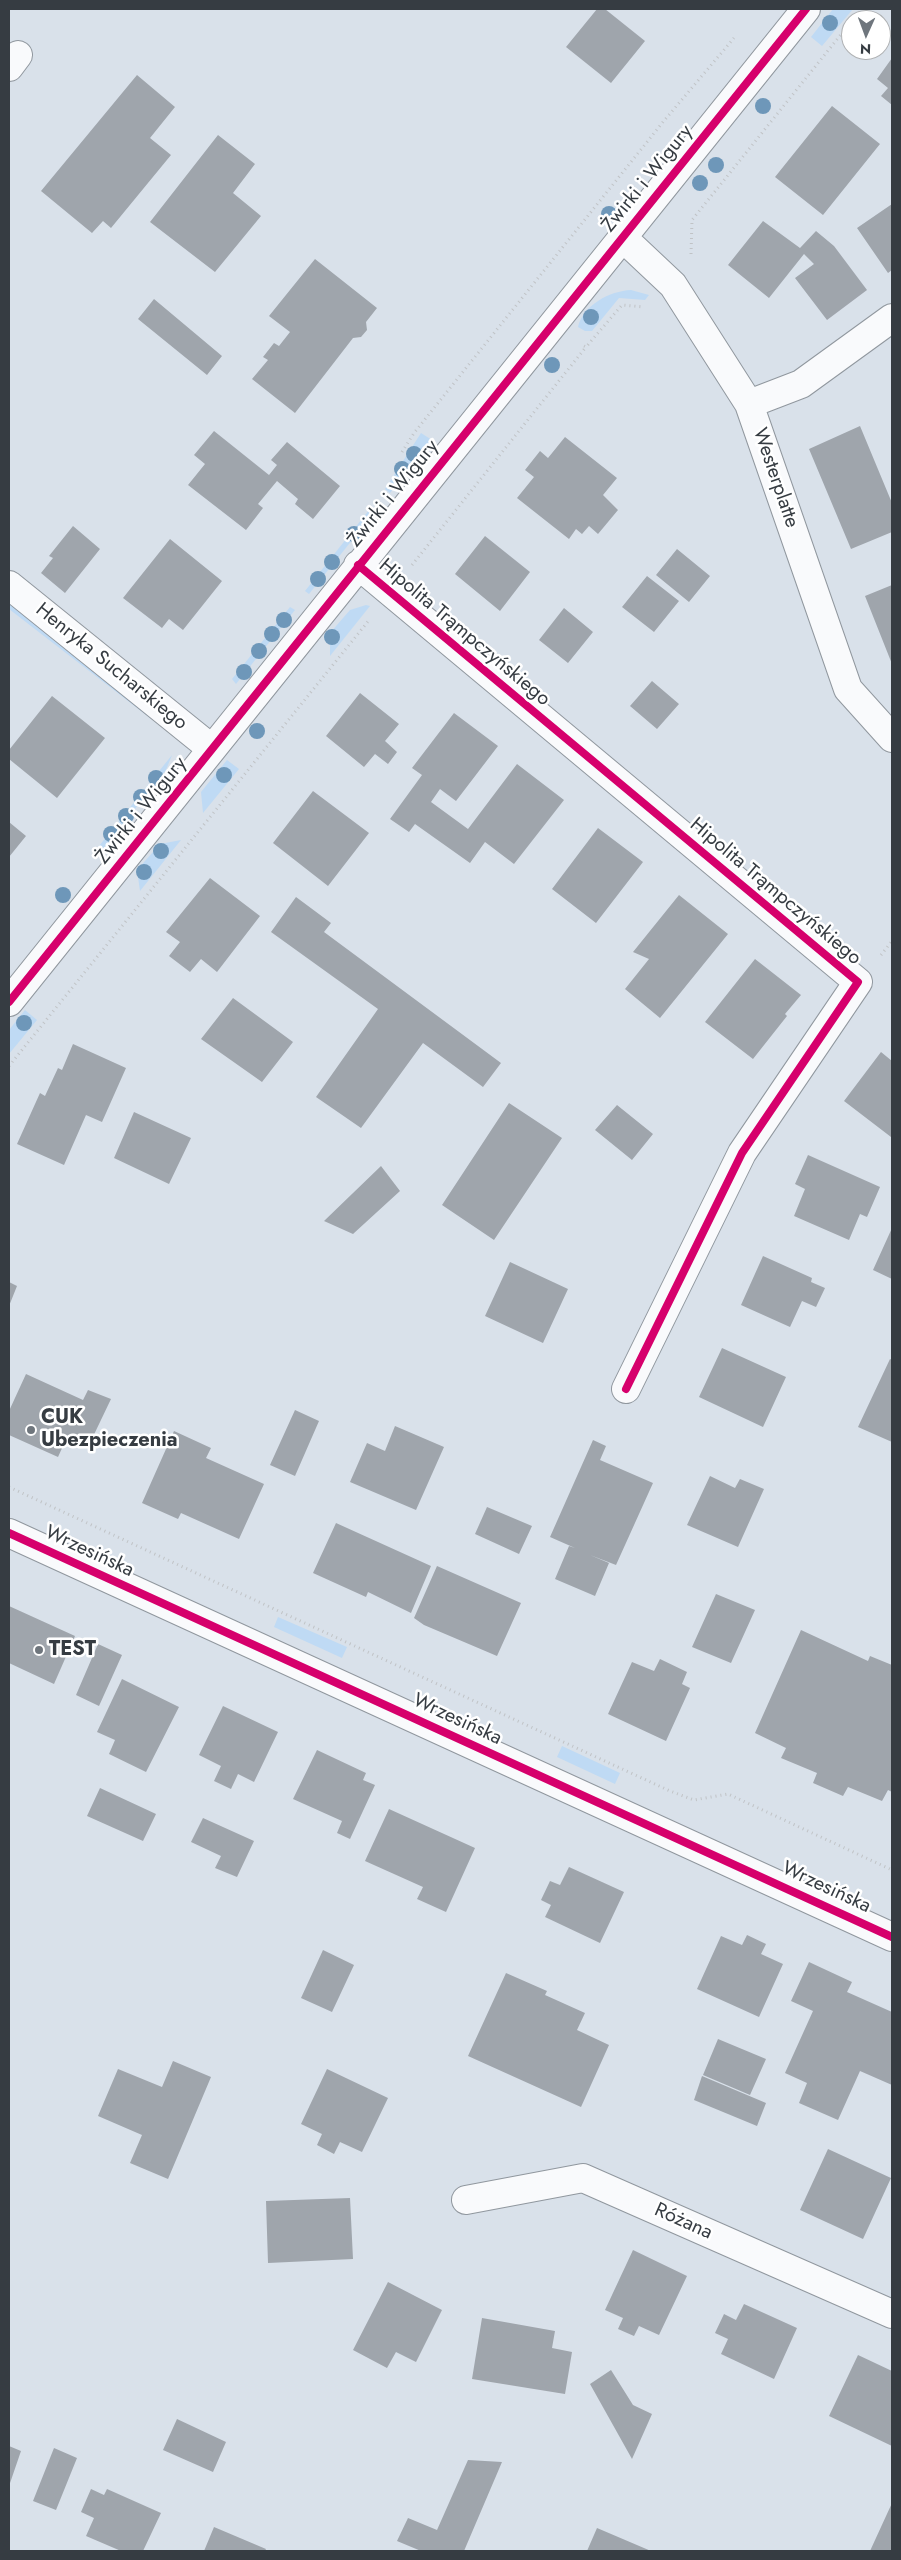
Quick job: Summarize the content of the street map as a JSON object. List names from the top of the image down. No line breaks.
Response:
{"streets":{"street":["Żwirki i Wigury","Westerplatte","Hipolita Trąmpczyńskiego","Henryka Sucharskiego","Wrzesińska","Różana"]},"crossings":[["Żwirki i Wigury","Westerplatte"],["Żwirki i Wigury","Hipolita Trąmpczyńskiego"],["Żwirki i Wigury","Henryka Sucharskiego"]],"places":["CUK Ubezpieczenia","TEST"],"north":"bottom"}
